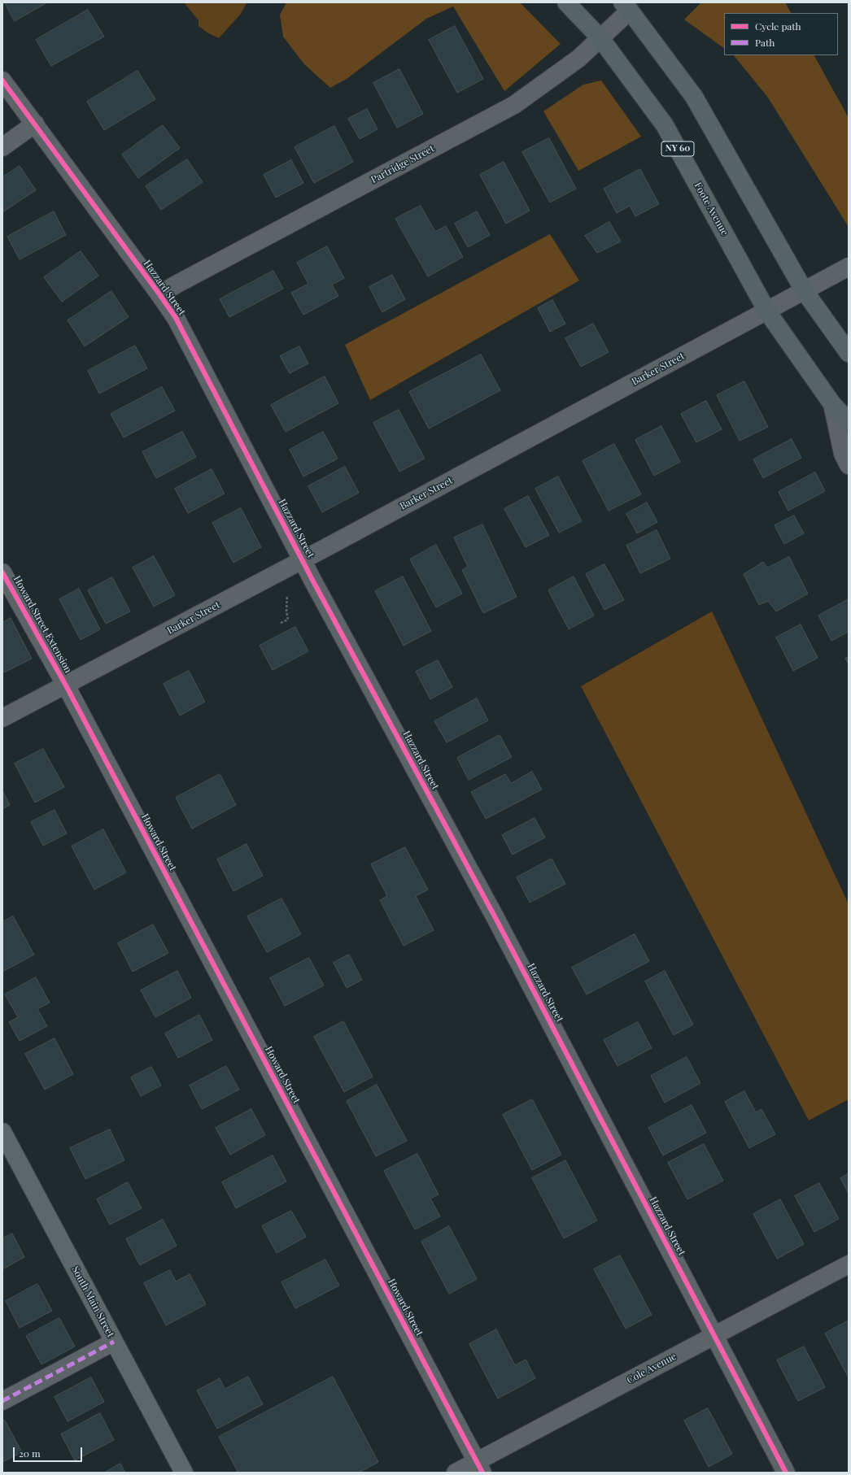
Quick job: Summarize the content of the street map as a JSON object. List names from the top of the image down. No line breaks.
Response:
{"streets":{"highway":["NY 60","Foote Avenue"],"street":["Partridge Street","Hazzard Street","Barker Street","Howard Street Extension","Howard Street","South Main Street","Cole Avenue"]},"crossings":[["Partridge Street","Foote Avenue"],["Partridge Street","Hazzard Street"],["Foote Avenue","Barker Street"],["Hazzard Street","Barker Street"],["Hazzard Street","Cole Avenue"],["Barker Street","Howard Street Extension"],["Barker Street","Howard Street"],["Howard Street Extension","Howard Street"],["Howard Street","Cole Avenue"]],"legend":["Cycle path","Path"],"scale_bar":"20 m"}
